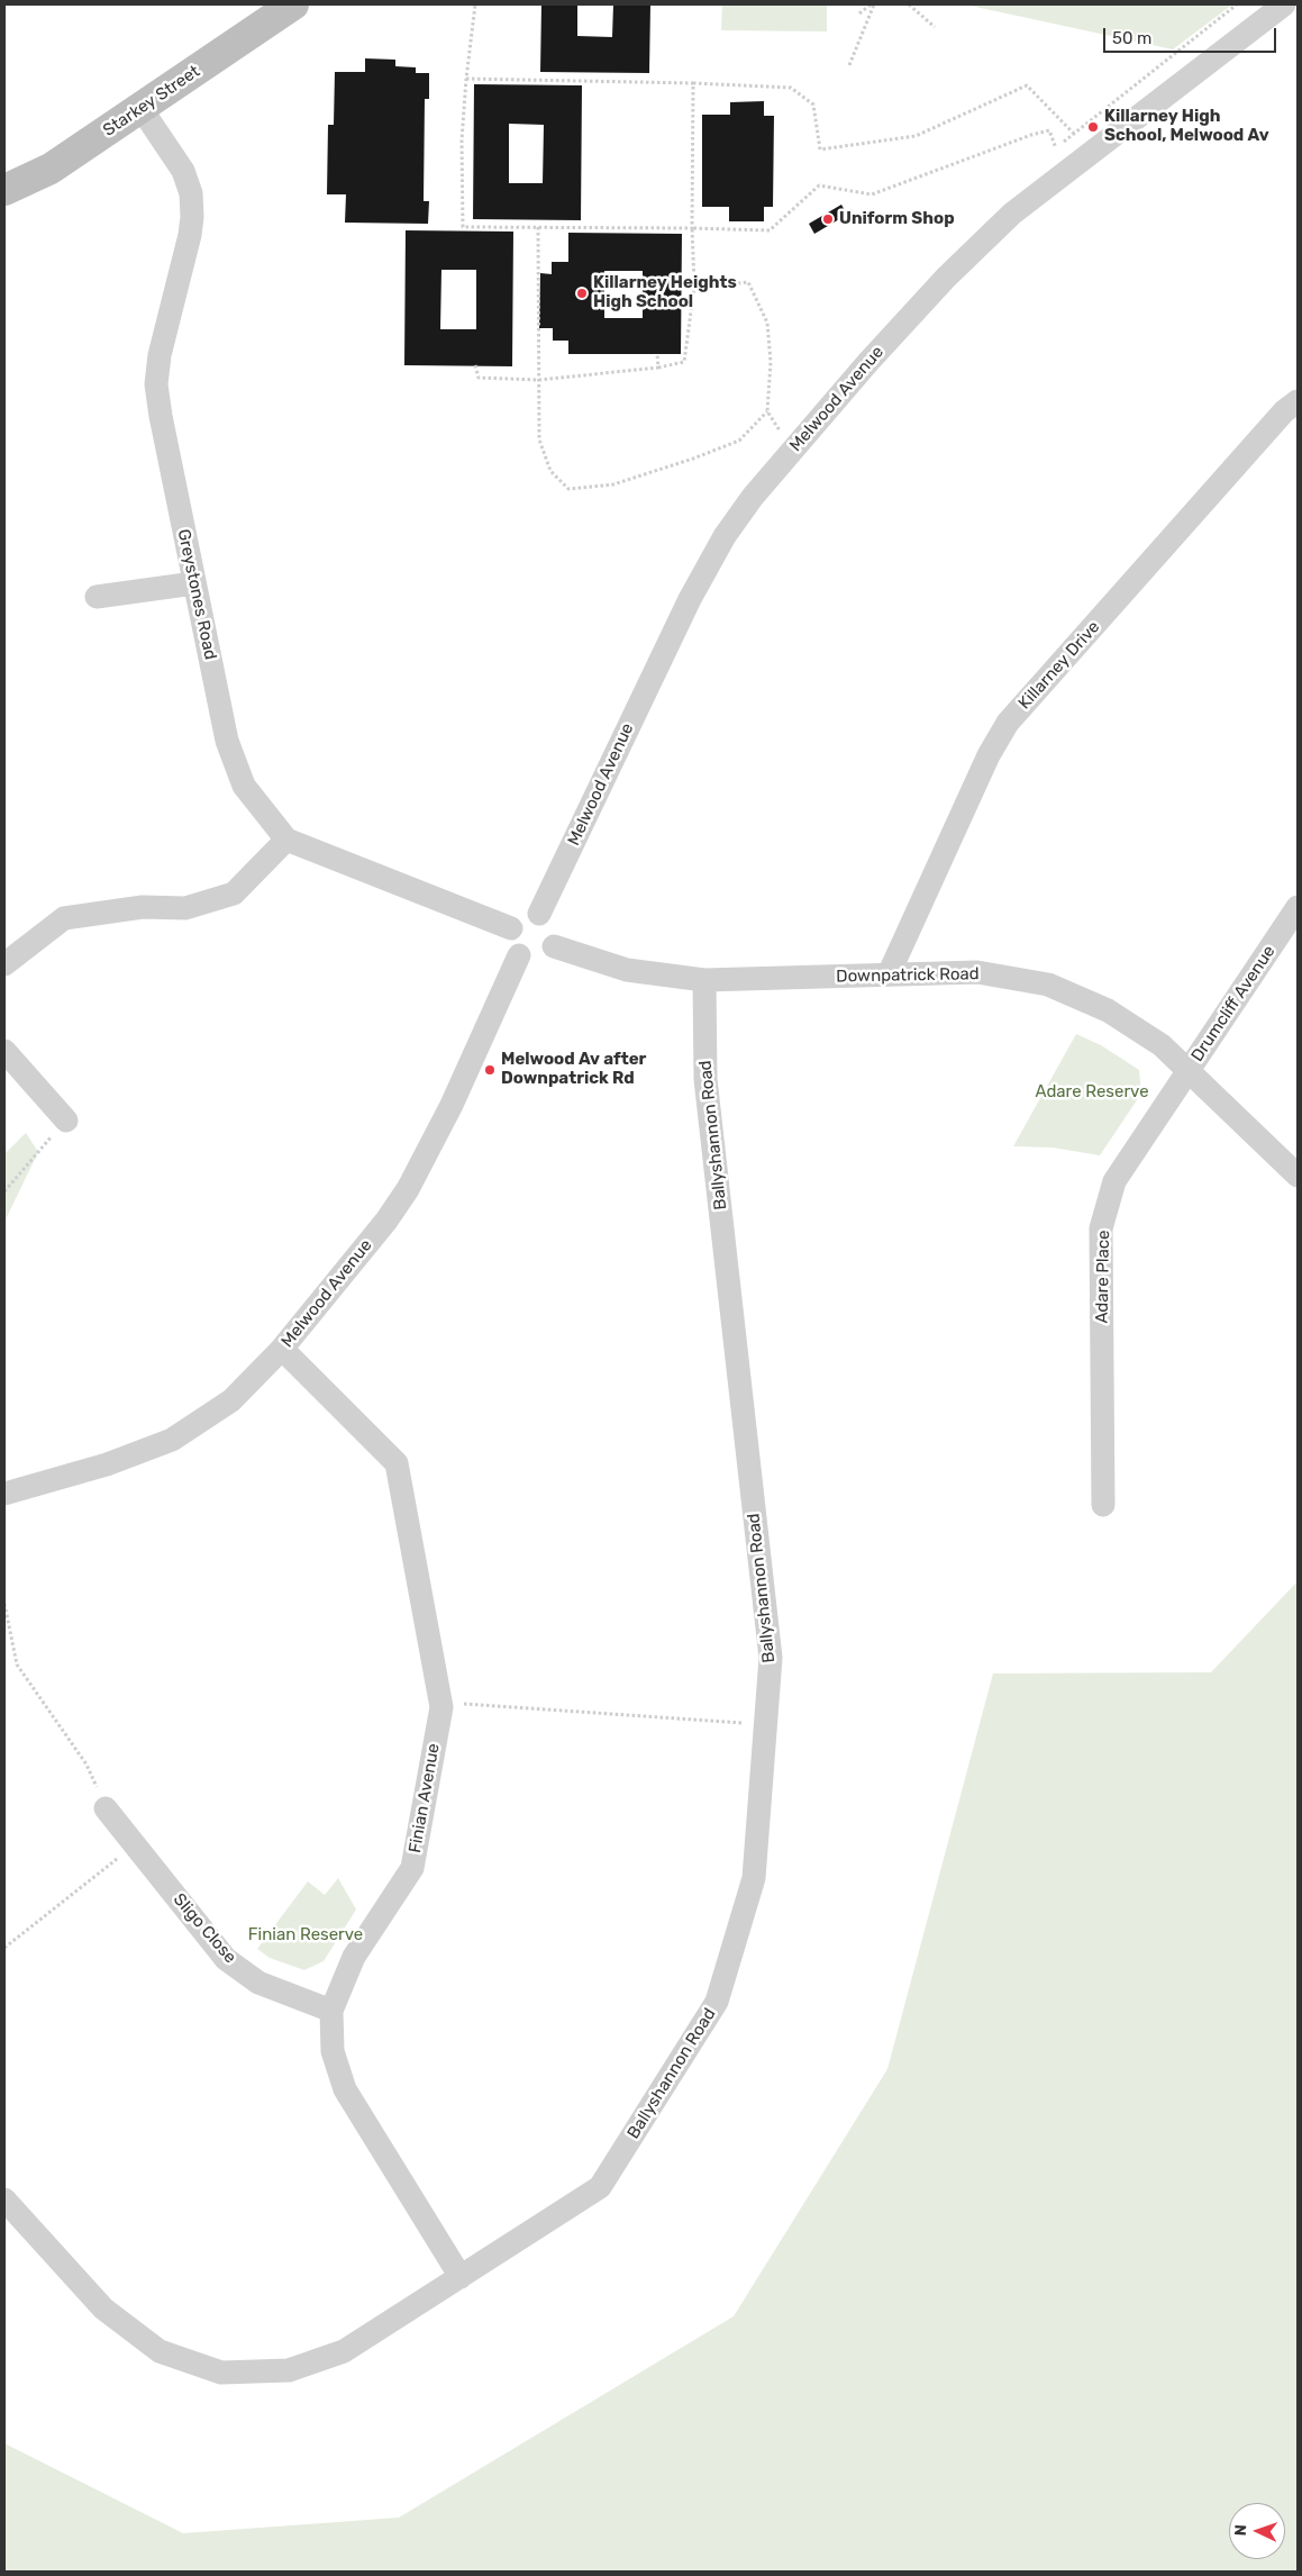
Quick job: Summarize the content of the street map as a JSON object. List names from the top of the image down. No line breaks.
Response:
{"streets":{"street":["Starkey Street","Melwood Avenue","Greystones Road","Killarney Drive","Downpatrick Road","Drumcliff Avenue","Ballyshannon Road","Adare Place","Finian Avenue","Sligo Close"]},"crossings":[["Starkey Street","Greystones Road"],["Melwood Avenue","Greystones Road"],["Melwood Avenue","Downpatrick Road"],["Melwood Avenue","Finian Avenue"],["Greystones Road","Downpatrick Road"],["Killarney Drive","Downpatrick Road"],["Downpatrick Road","Drumcliff Avenue"],["Downpatrick Road","Ballyshannon Road"],["Downpatrick Road","Adare Place"],["Drumcliff Avenue","Adare Place"],["Ballyshannon Road","Finian Avenue"],["Finian Avenue","Sligo Close"]],"parks":["Adare Reserve","Finian Reserve"],"places":["Killarney High School, Melwood Av","Uniform Shop","Killarney Heights High School","Melwood Av after Downpatrick Rd"],"scale_bar":"50 m","north":"left"}
